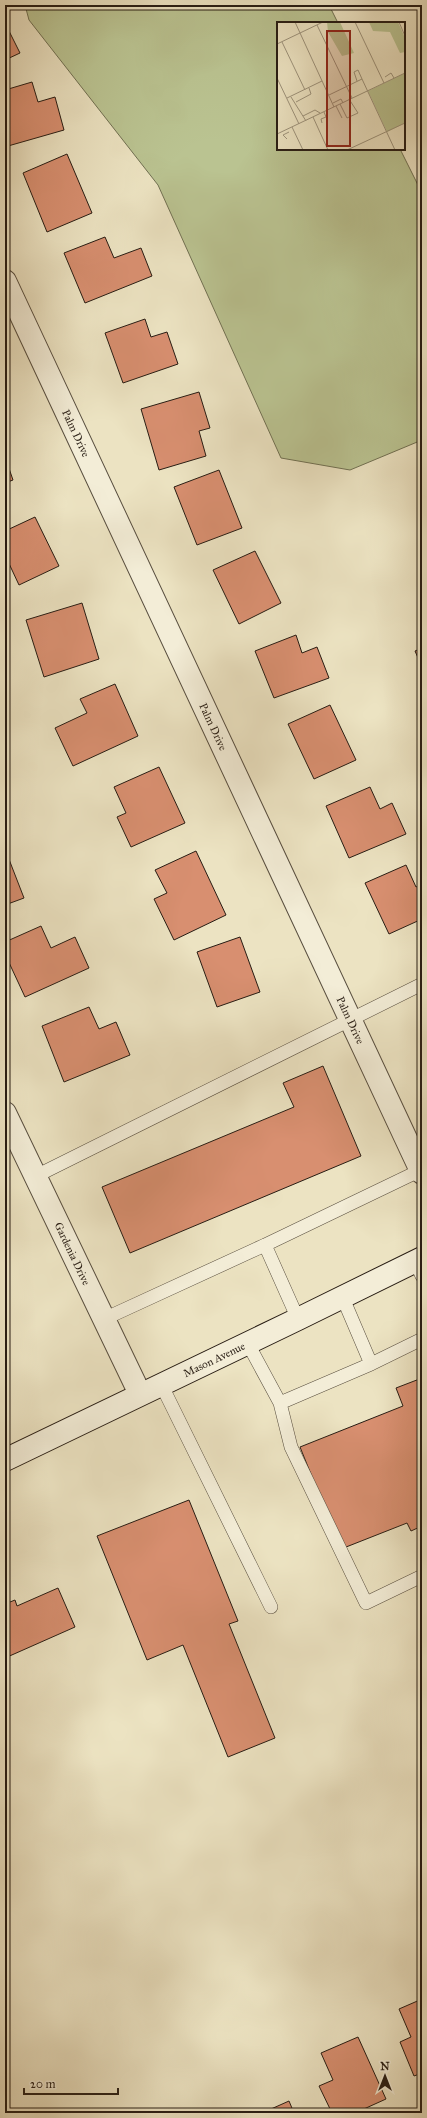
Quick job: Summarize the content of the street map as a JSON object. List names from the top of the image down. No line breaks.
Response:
{"streets":{"street":["Palm Drive","Gardenia Drive","Mason Avenue"]},"crossings":[["Gardenia Drive","Mason Avenue"]],"scale_bar":"20 m","north":"top"}
